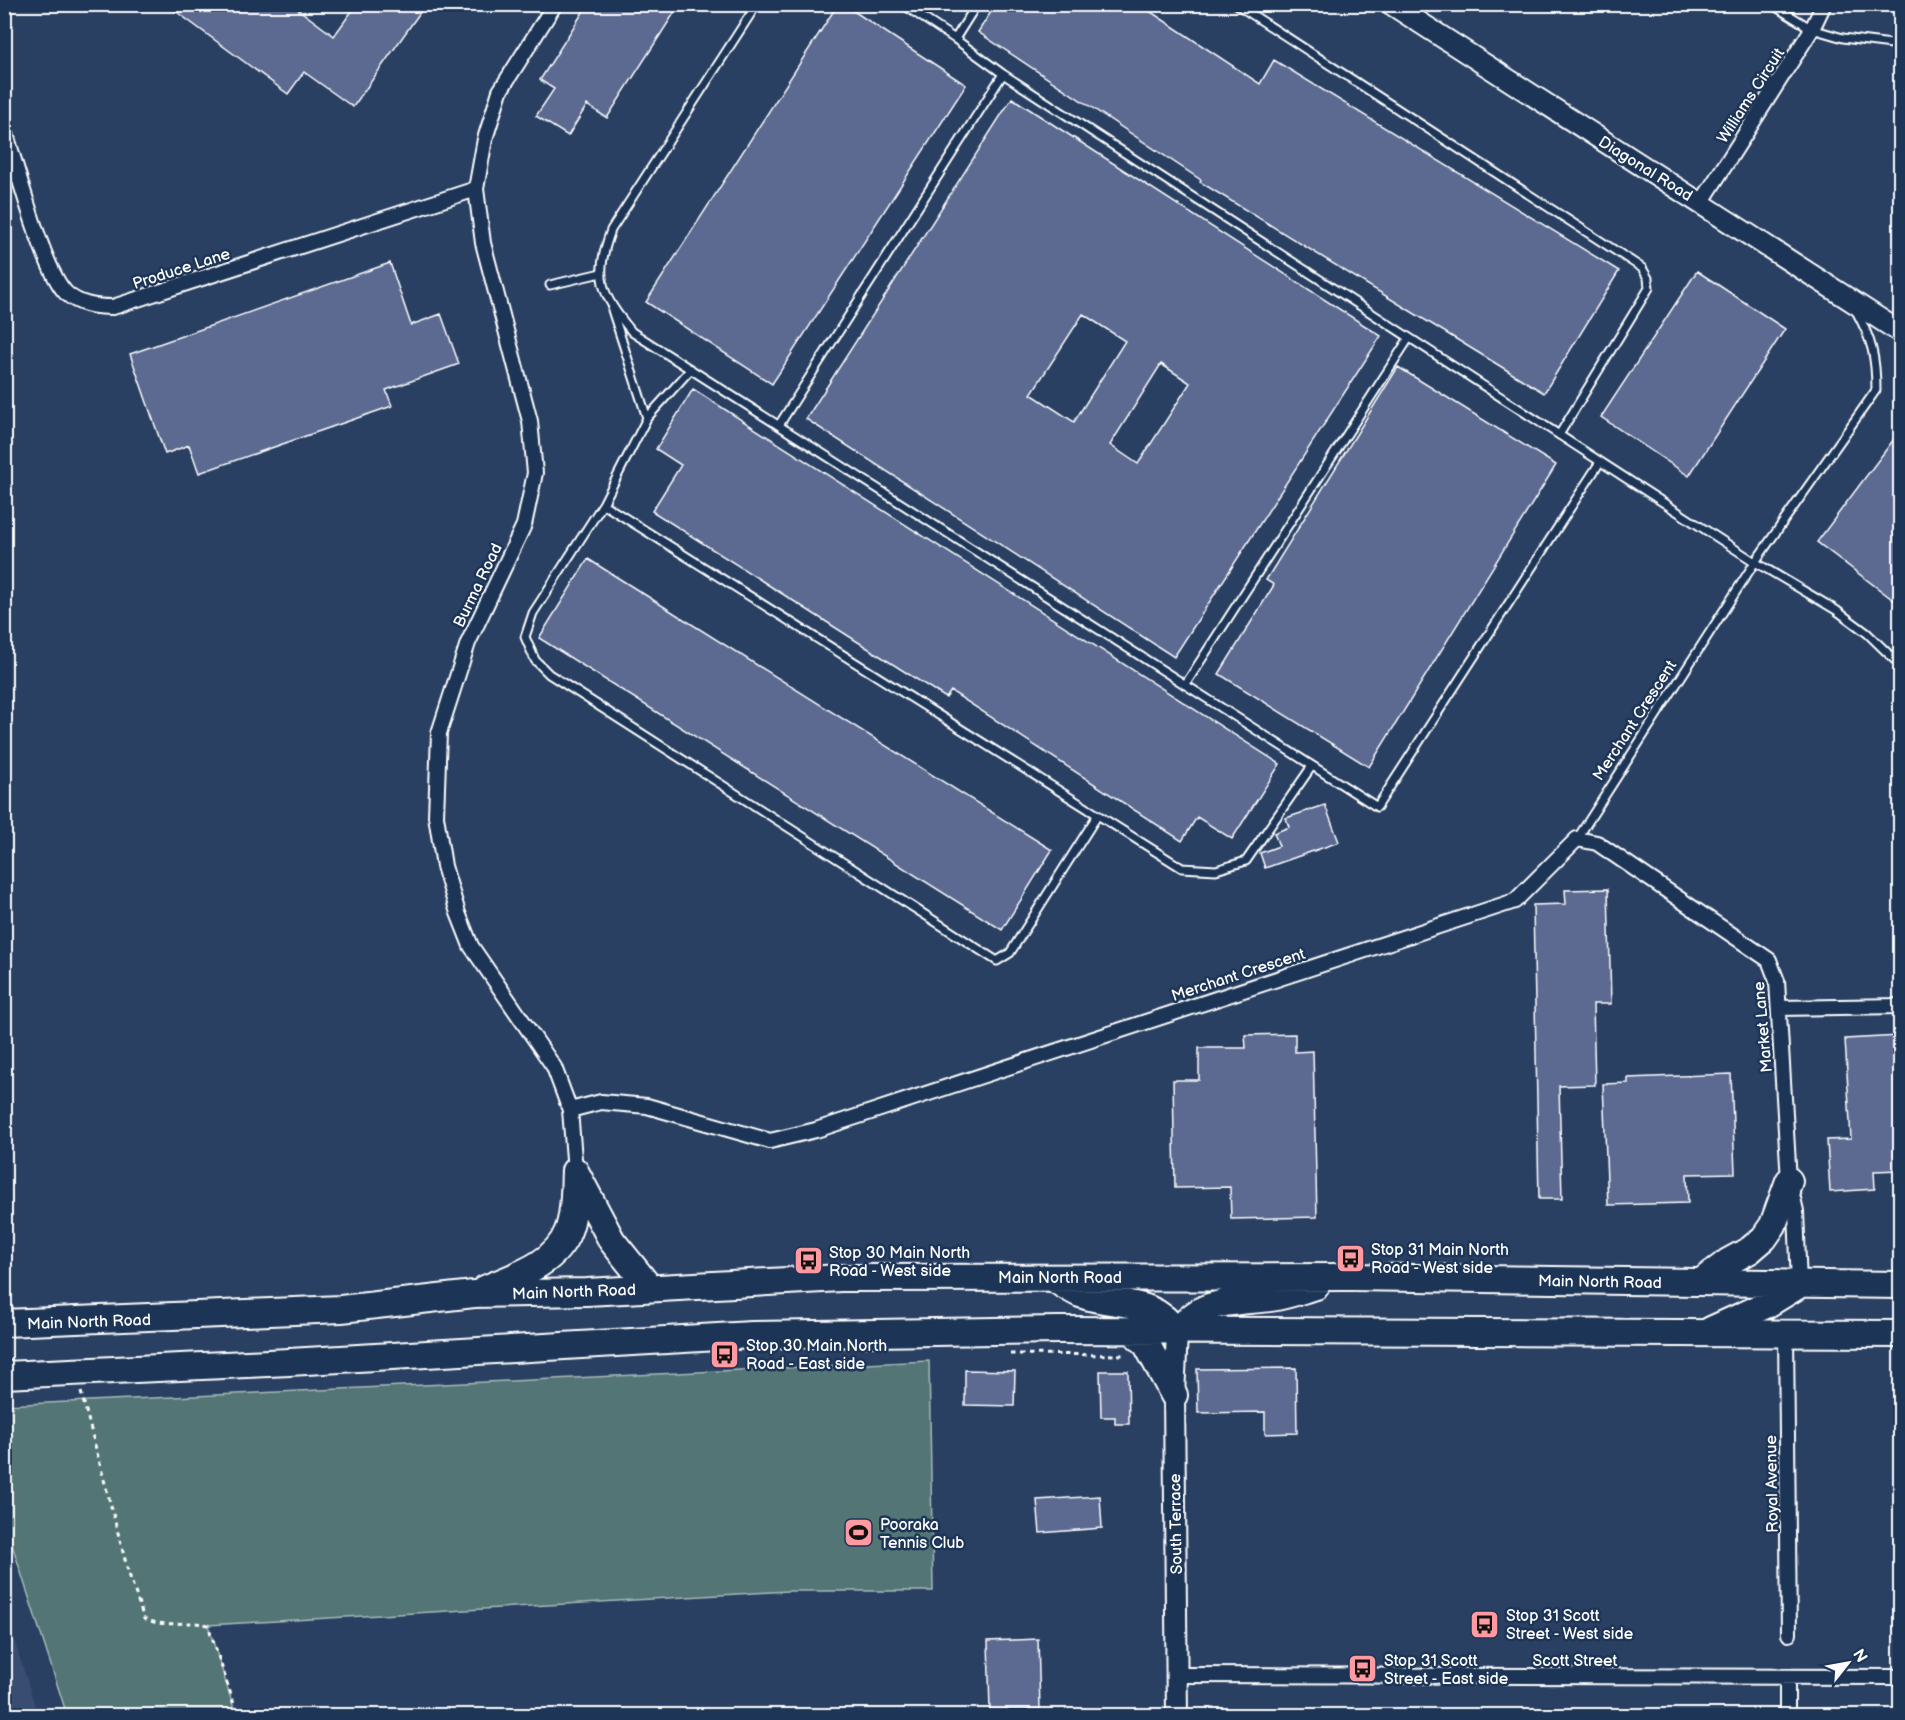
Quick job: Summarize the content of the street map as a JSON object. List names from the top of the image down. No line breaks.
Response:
{"streets":{"highway":["Main North Road"],"street":["Williams Circuit","Diagonal Road","Produce Lane","Burma Road","Merchant Crescent","Market Lane","Royal Avenue","South Terrace","Scott Street"]},"crossings":[["Williams Circuit","Diagonal Road"],["Diagonal Road","Merchant Crescent"],["Produce Lane","Burma Road"],["Burma Road","Merchant Crescent"],["Merchant Crescent","Market Lane"],["Market Lane","Main North Road"],["South Terrace","Scott Street"]],"places":{"bus stop":["Stop 31 Main North Road - West side","Stop 30 Main North Road - West side","Stop 30 Main North Road - East side","Stop 31 Scott Street - West side","Stop 31 Scott Street - East side"],"sports":["Pooraka Tennis Club"]},"north":"top right"}
